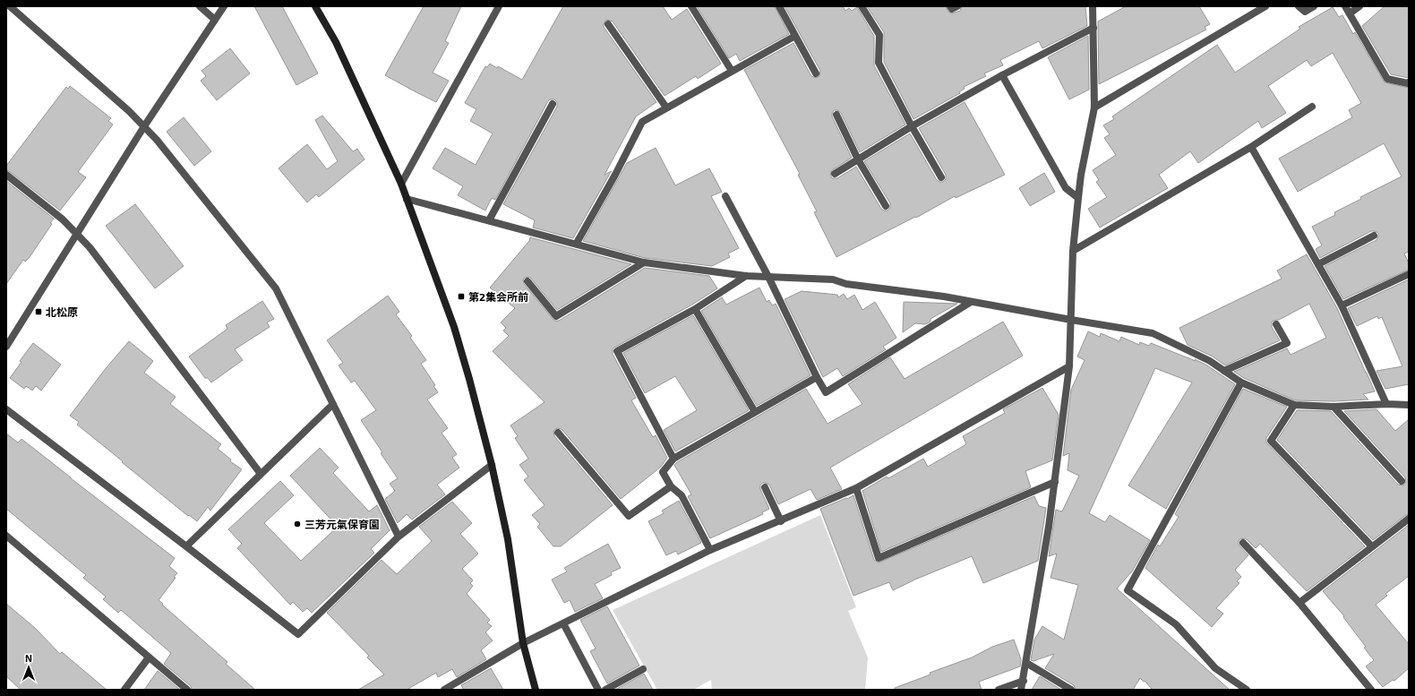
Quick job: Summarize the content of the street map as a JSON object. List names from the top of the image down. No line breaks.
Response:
{"places":{"transit":["第2集会所前","北松原"],"other":["三芳元氣保育園"]},"north":"top"}
